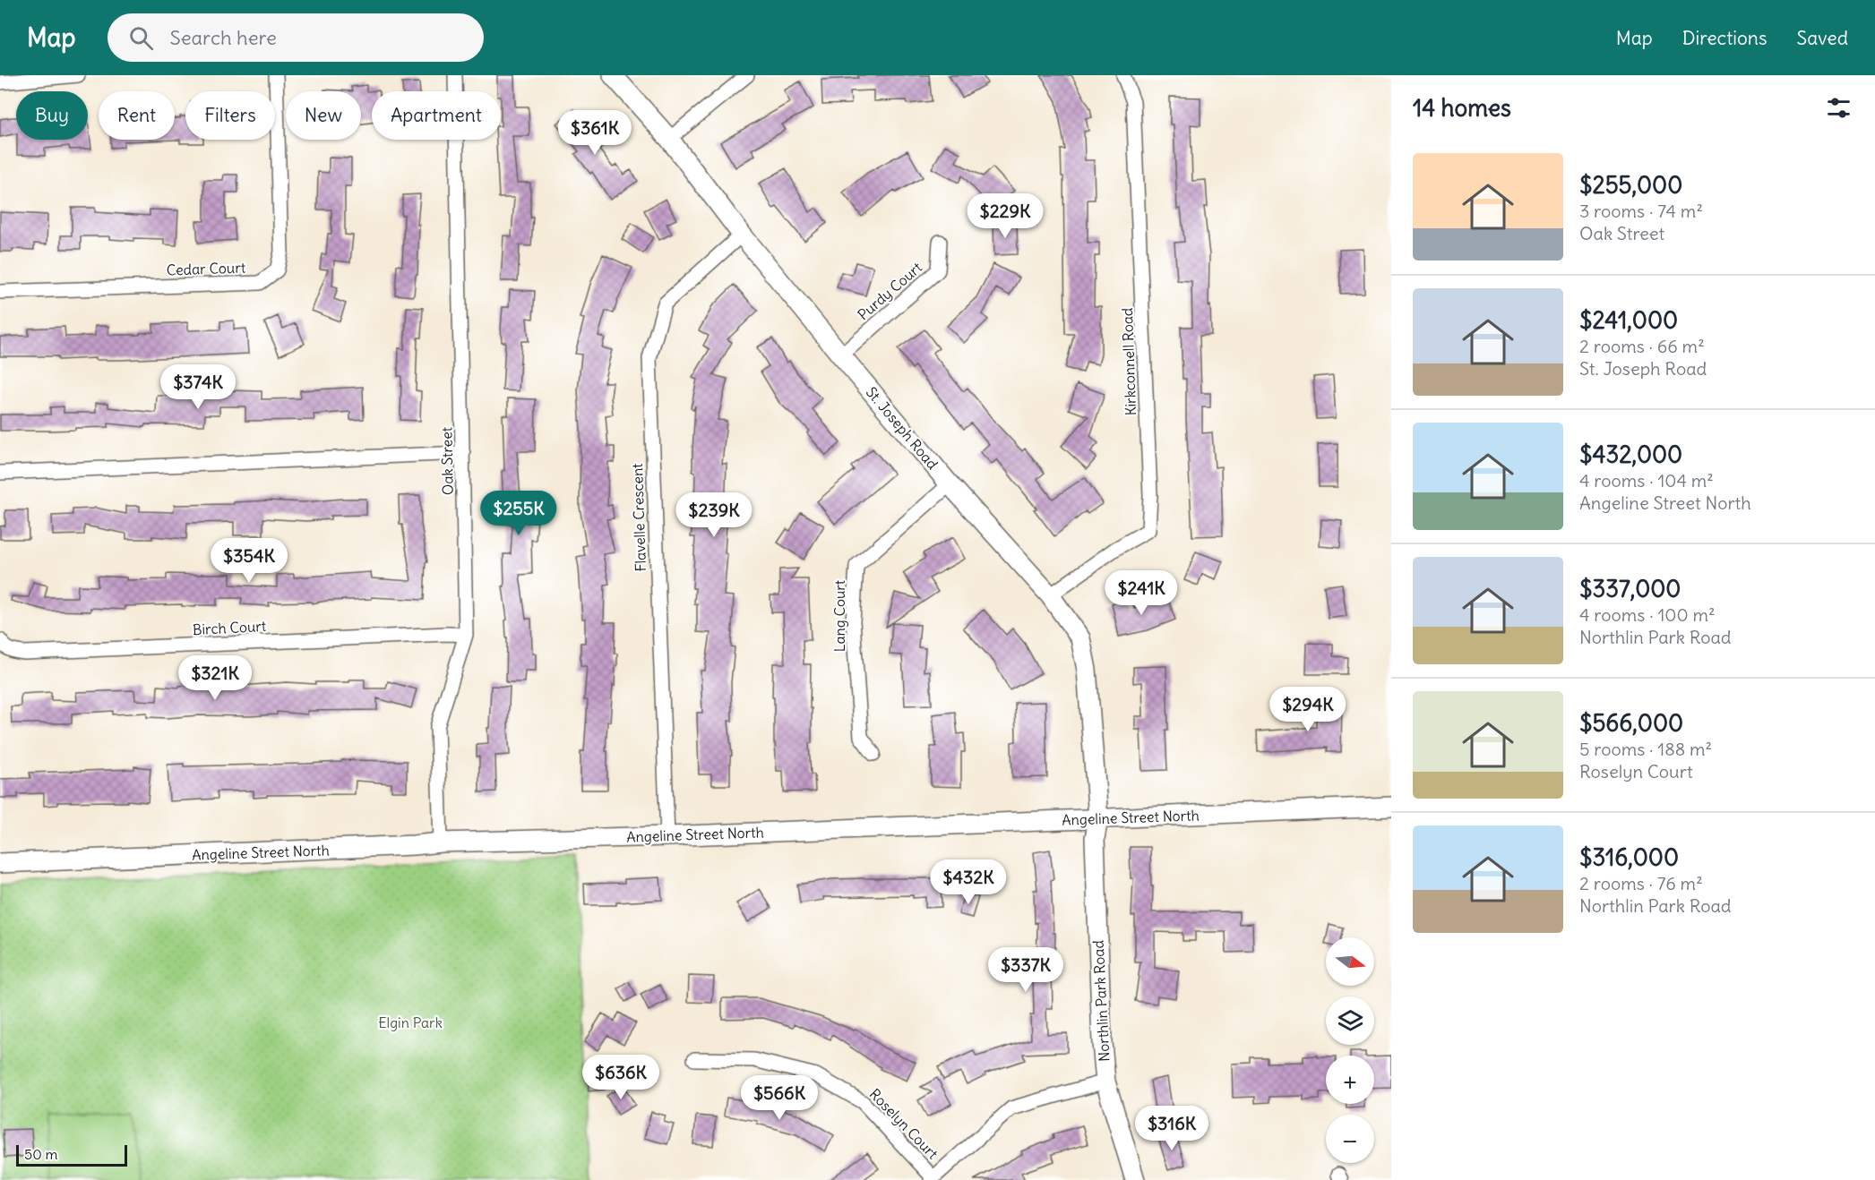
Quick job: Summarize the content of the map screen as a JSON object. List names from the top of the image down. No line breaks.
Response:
{"streets":{"main road":["St. Joseph Road","Angeline Street North","Northlin Park Road"],"street":["Cedar Court","Purdy Court","Kirkconnell Road","Oak Street","Flavelle Crescent","Lang Court","Birch Court","Roselyn Court"]},"crossings":[["Purdy Court","St. Joseph Road"],["Kirkconnell Road","St. Joseph Road"],["St. Joseph Road","Flavelle Crescent"],["St. Joseph Road","Lang Court"],["St. Joseph Road","Angeline Street North"],["St. Joseph Road","Northlin Park Road"],["Oak Street","Birch Court"],["Oak Street","Angeline Street North"],["Flavelle Crescent","Angeline Street North"],["Angeline Street North","Northlin Park Road"]],"parks":["Elgin Park"],"scale_bar":"50 m","north":"right","page":{"header":"Map","search":"Search here","nav":["Map","Directions","Saved"],"heading":"14 homes","chip":["Buy","Rent","Filters","New","Apartment"],"price":["$361K","$229K","$374K","$255K","$239K","$354K","$241K","$321K","$294K","$432K","$337K","$636K","$566K","$316K"],"list":[{"name":"$255,000","note":"3 rooms · 74 m² · Oak Street"},{"name":"$241,000","note":"2 rooms · 66 m² · St. Joseph Road"},{"name":"$432,000","note":"4 rooms · 104 m² · Angeline Street North"},{"name":"$337,000","note":"4 rooms · 100 m² · Northlin Park Road"},{"name":"$566,000","note":"5 rooms · 188 m² · Roselyn Court"},{"name":"$316,000","note":"2 rooms · 76 m² · Northlin Park Road"}],"map_buttons":["+","−"],"scale":"50 m"}}
